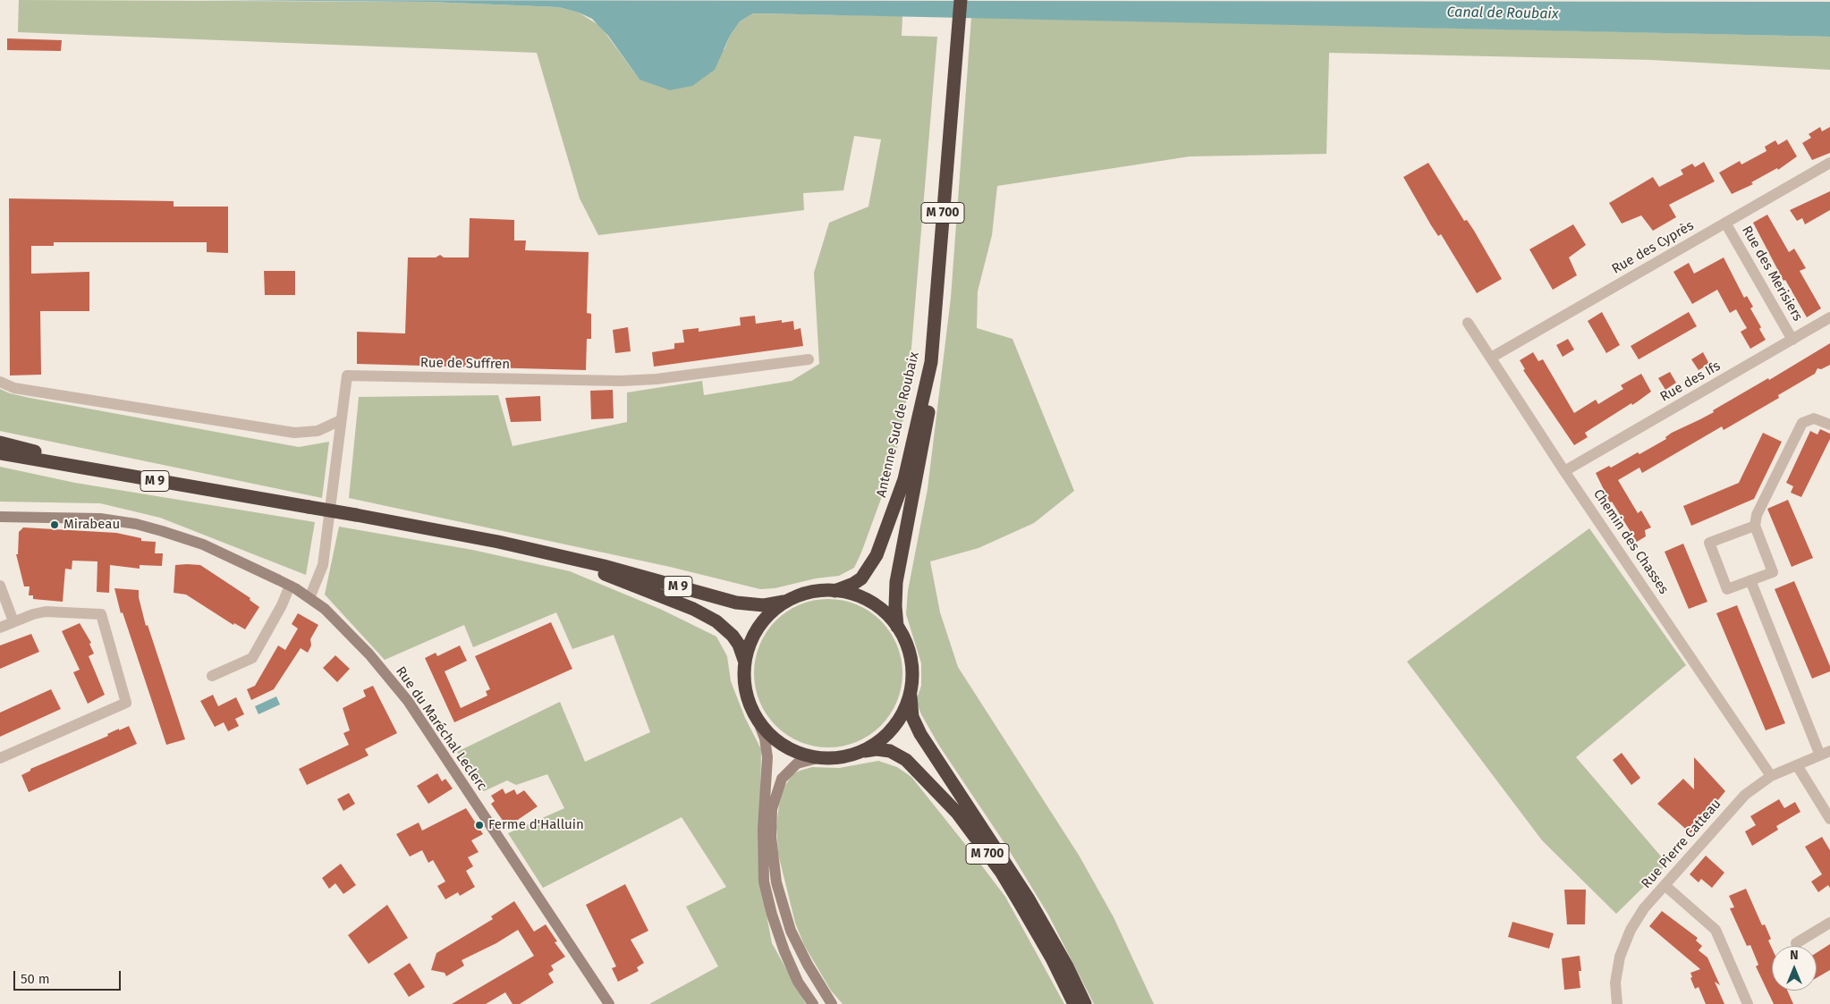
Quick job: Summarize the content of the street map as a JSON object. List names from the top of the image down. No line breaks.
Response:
{"streets":{"highway":["M 700","Antenne Sud de Roubaix","M 9"],"street":["Rue des Cyprès","Rue des Merisiers","Rue de Suffren","Rue des Ifs","Chemin des Chasses","Rue du Maréchal Leclerc","Rue Pierre Catteau"]},"crossings":[["M 700","Antenne Sud de Roubaix"],["Rue des Cyprès","Rue des Merisiers"],["Rue des Cyprès","Chemin des Chasses"],["Rue des Merisiers","Rue des Ifs"],["Rue de Suffren","Rue du Maréchal Leclerc"],["Rue des Ifs","Chemin des Chasses"],["Chemin des Chasses","Rue Pierre Catteau"]],"water":["Canal de Roubaix"],"places":["Mirabeau","Ferme d'Halluin"],"scale_bar":"50 m","north":"top"}
